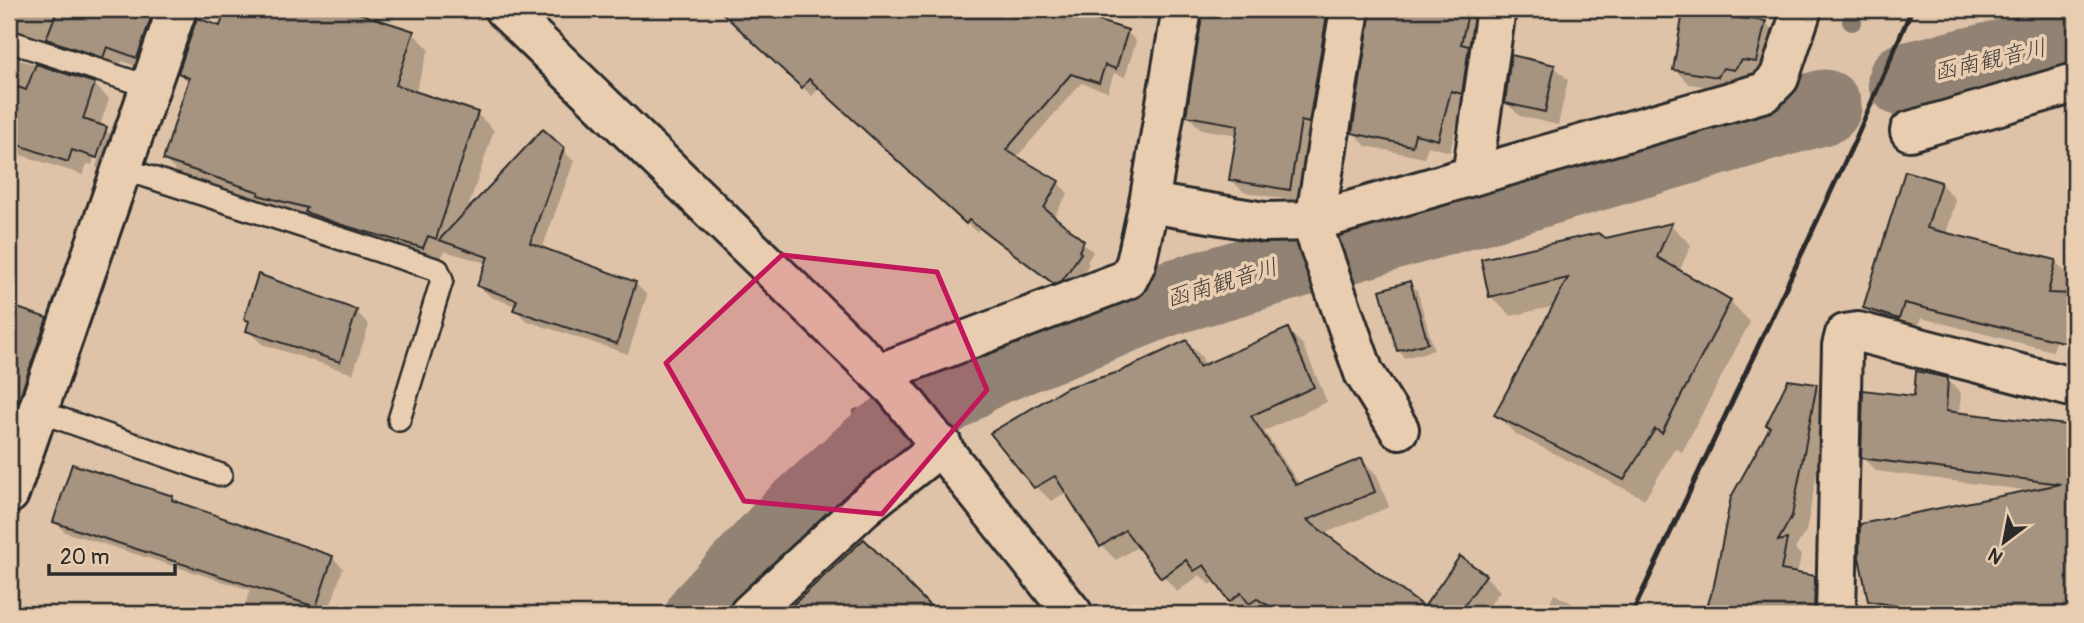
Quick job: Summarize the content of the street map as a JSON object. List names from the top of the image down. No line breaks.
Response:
{"water":["函南観音川"],"scale_bar":"20 m","north":"bottom left"}
